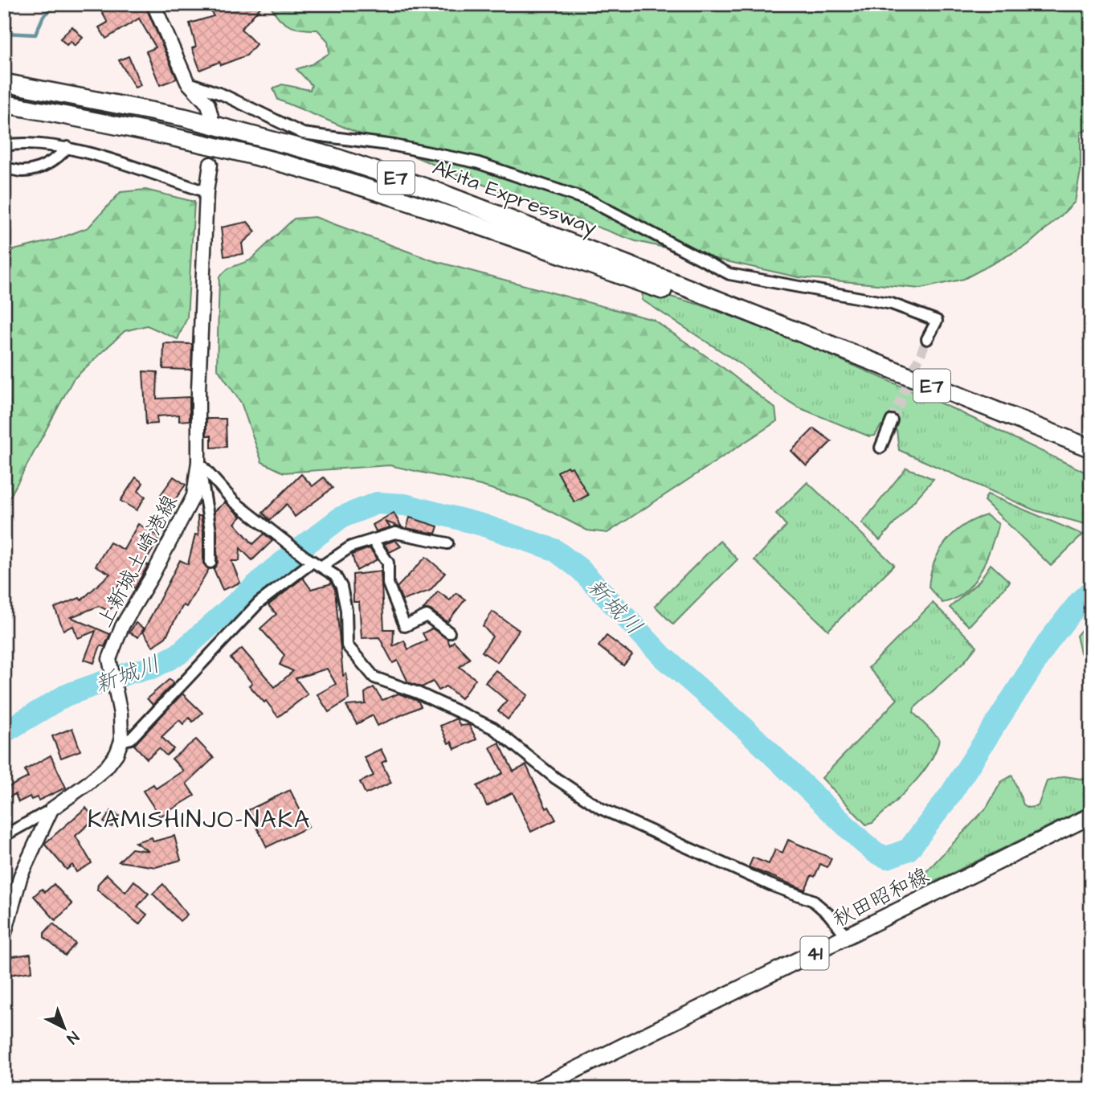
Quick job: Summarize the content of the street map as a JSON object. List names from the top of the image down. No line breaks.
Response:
{"streets":{"highway":["E7","Akita Expressway"],"main road":["上新城土崎港線","秋田昭和線","41"]},"districts":["KAMISHINJO-NAKA"],"water":["新城川"],"north":"bottom right"}
